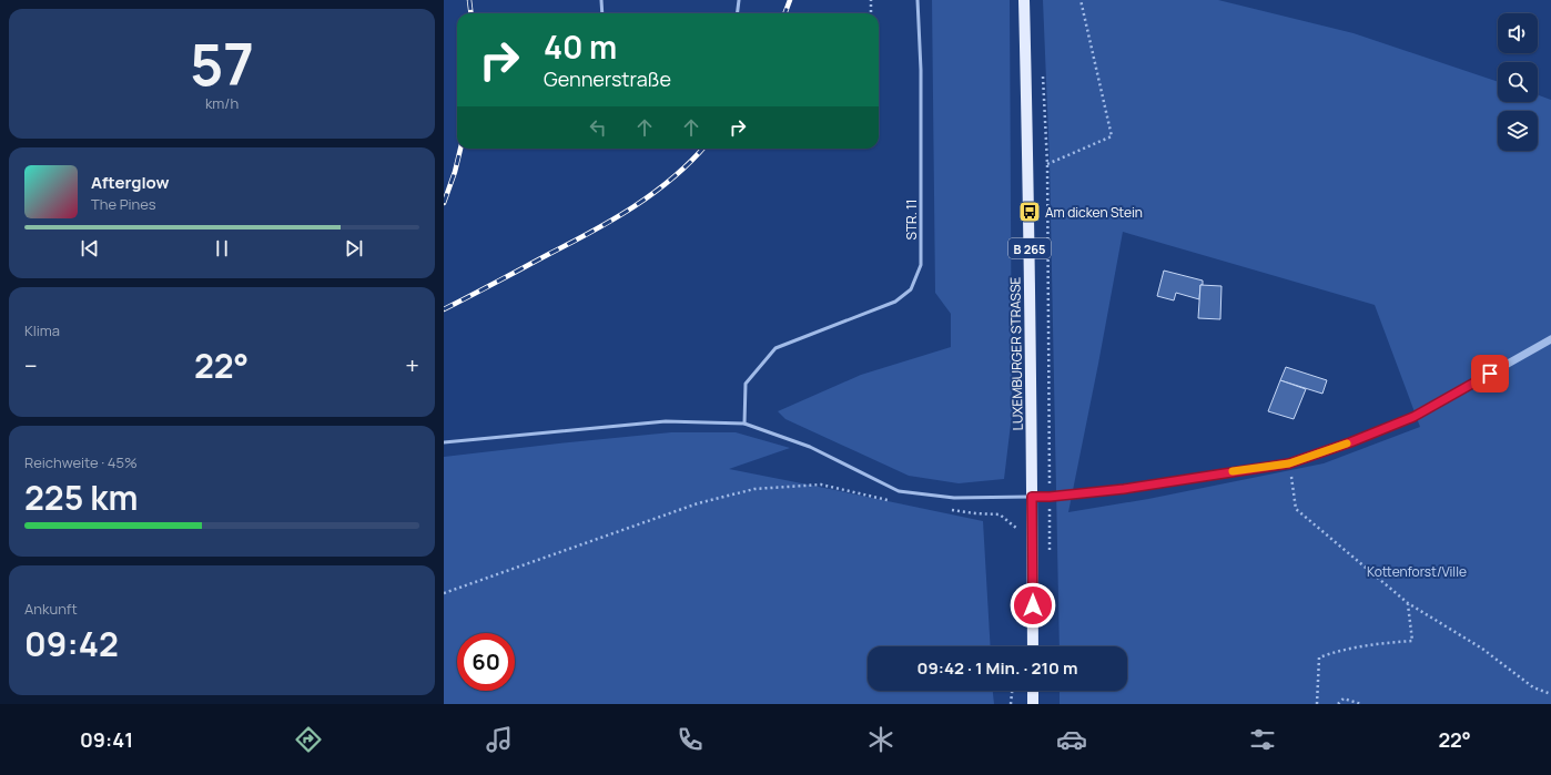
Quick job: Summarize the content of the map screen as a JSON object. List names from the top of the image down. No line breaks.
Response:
{"streets":{"main road":["B 265","LUXEMBURGER STRASSE"],"lane":["STR. 11"]},"parks":["Kottenforst/Ville"],"places":{"bus stop":["Am dicken Stein"]},"page":{"tile":[["57","km/h"],"Klima",["Reichweite · 45%","225 km"],["Ankunft","09:42"]],"turn":["40 m","Gennerstraße"],"song":["Afterglow","The Pines"],"heat":["−","22°","+"],"limit":"60","trip":"09:42 · 1 Min. · 210 m","tabs":["09:41","22°"]}}
